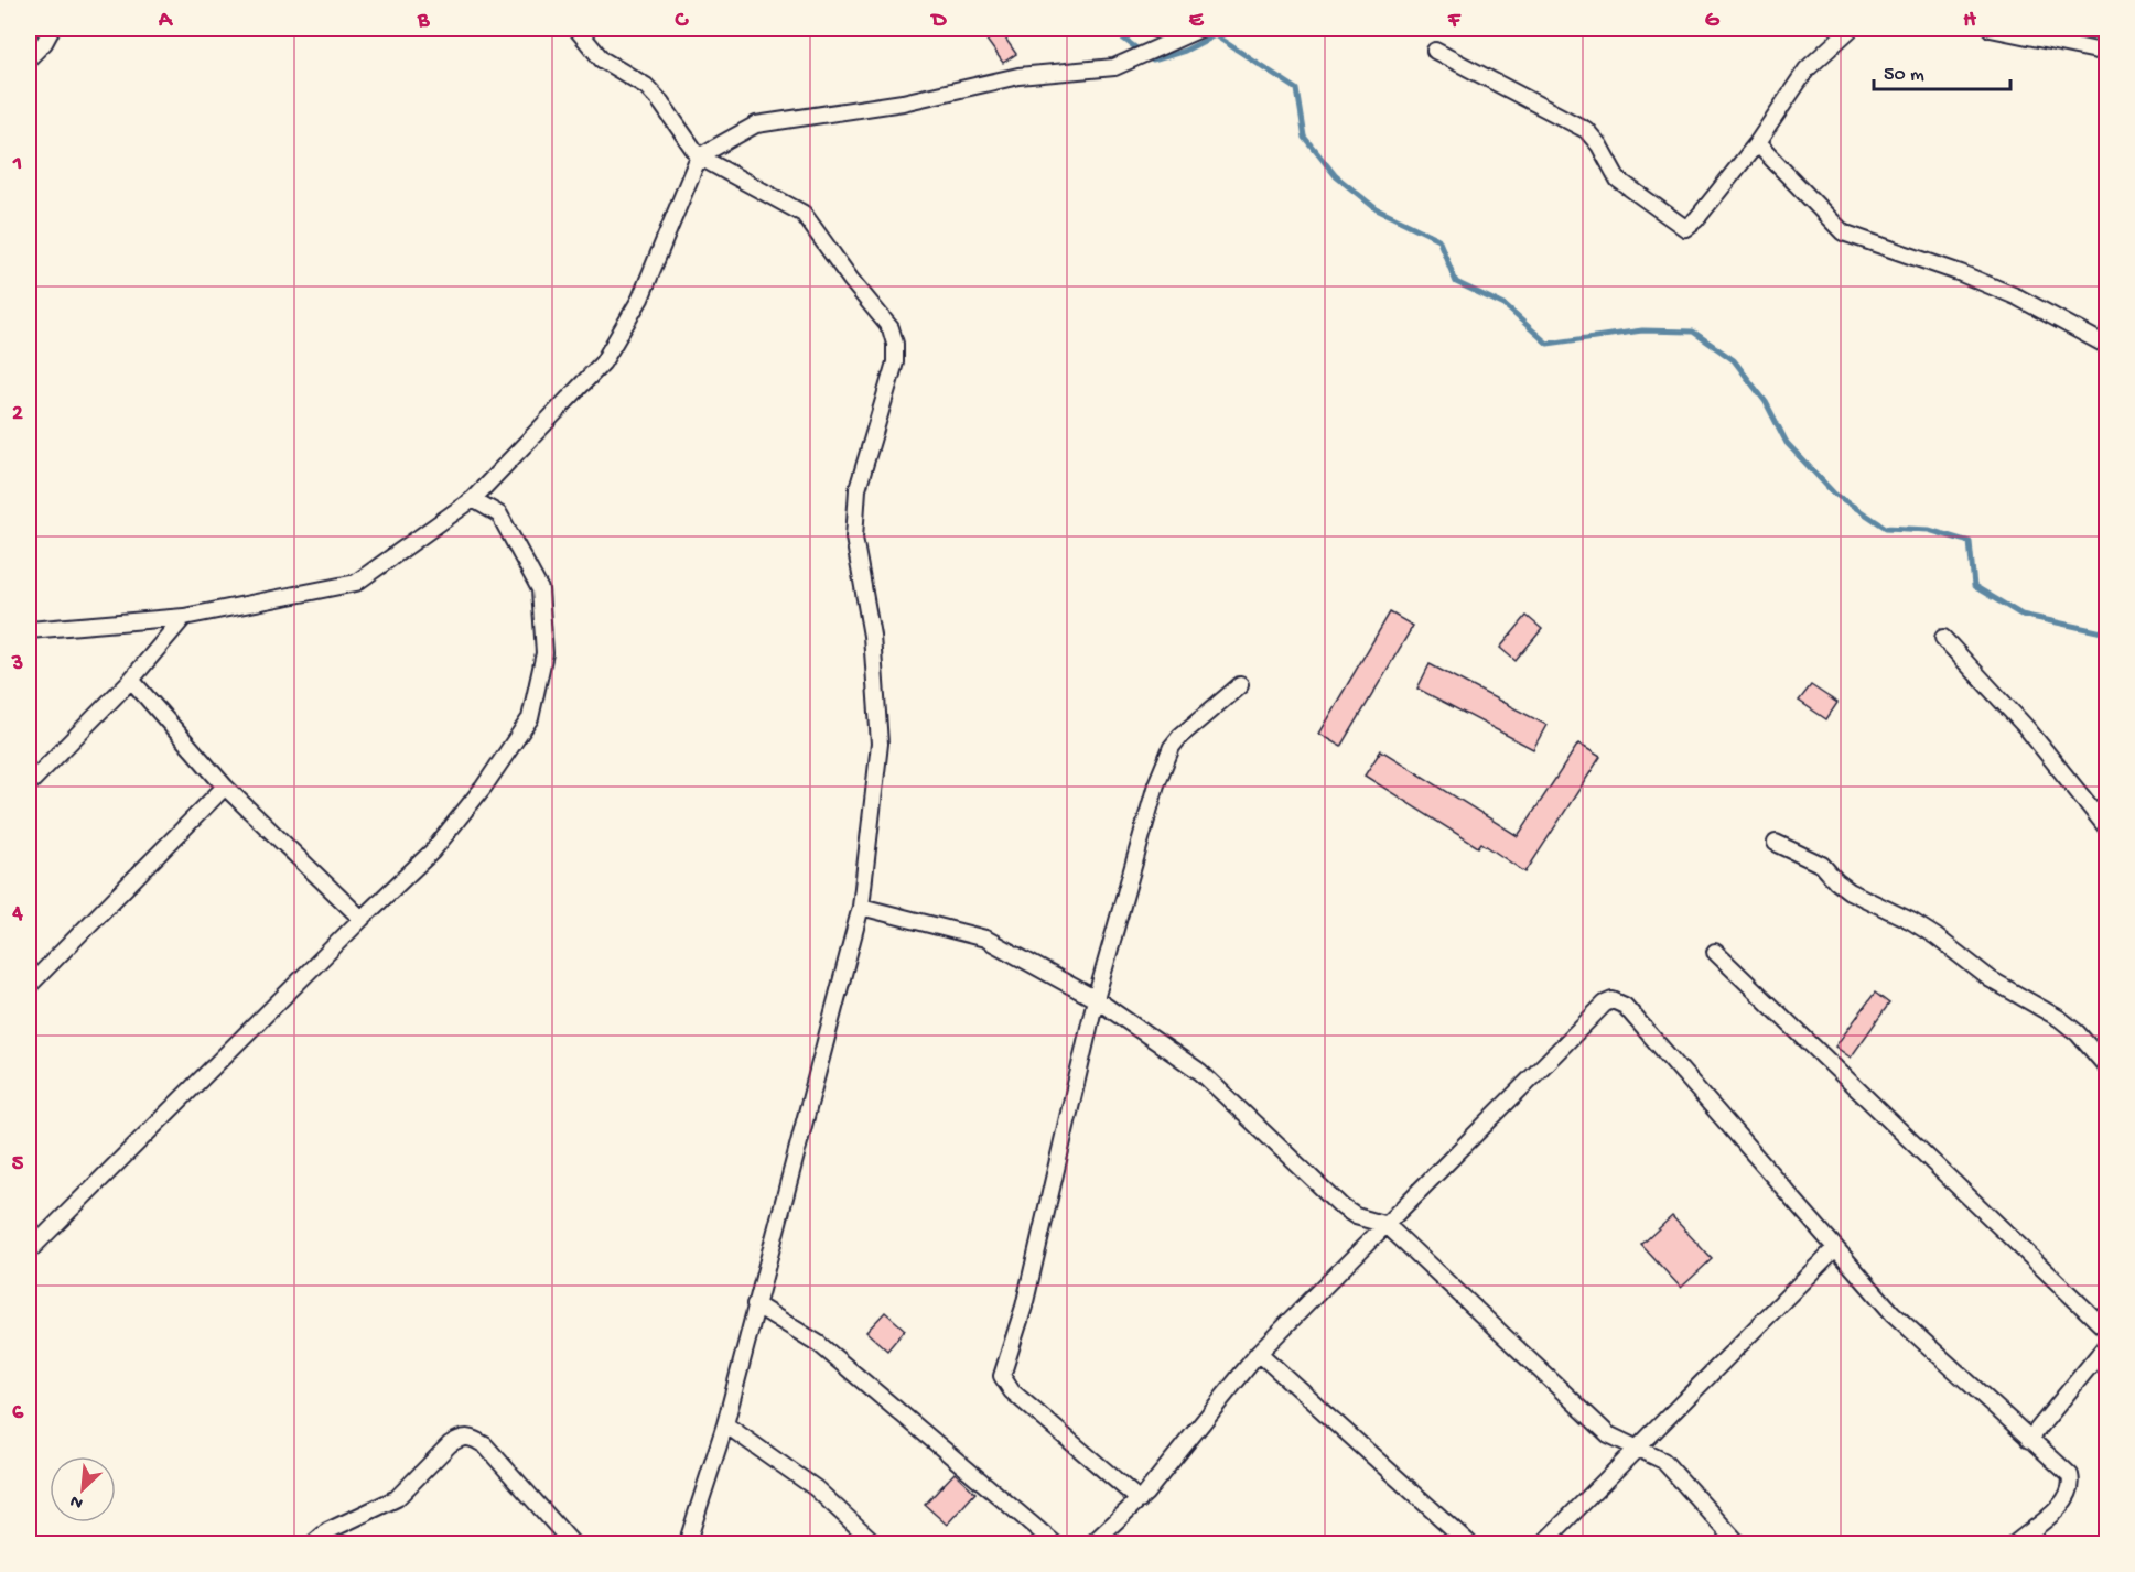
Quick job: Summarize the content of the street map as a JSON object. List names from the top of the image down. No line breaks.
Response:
{"scale_bar":"50 m","north":"bottom left","grid":{"columns":["A","B","C","D","E","F","G","H"],"rows":["1","2","3","4","5","6"]}}
